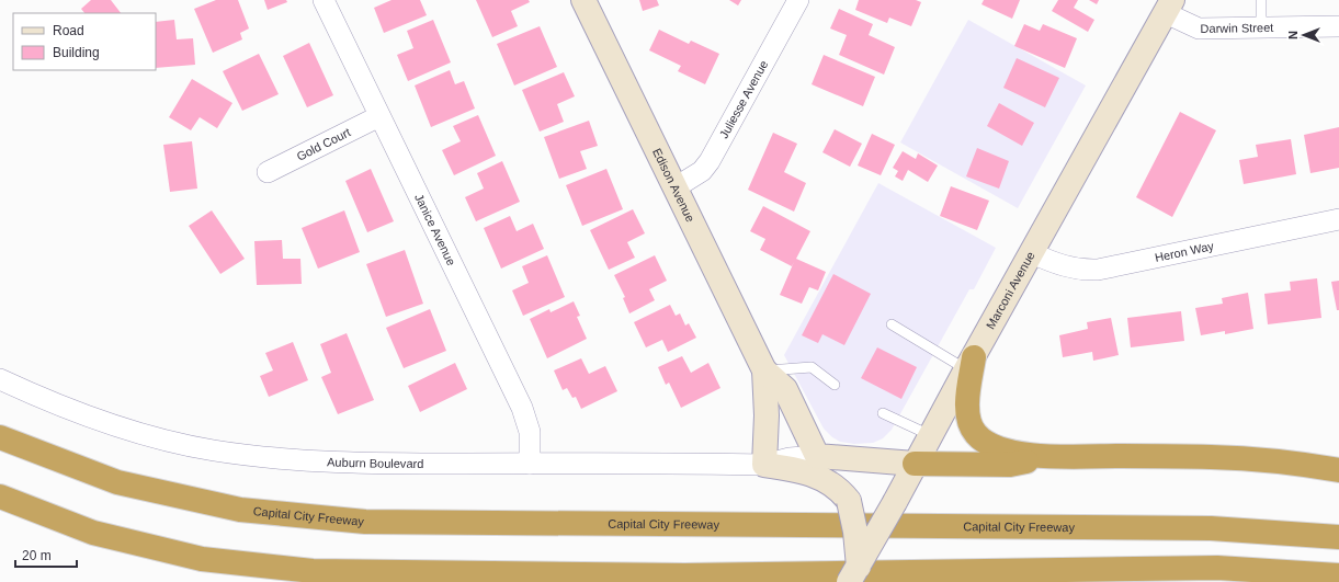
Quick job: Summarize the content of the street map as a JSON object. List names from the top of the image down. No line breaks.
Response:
{"streets":{"highway":["Capital City Freeway"],"street":["Darwin Street","Juliesse Avenue","Gold Court","Edison Avenue","Janice Avenue","Heron Way","Marconi Avenue","Auburn Boulevard"]},"crossings":[["Darwin Street","Marconi Avenue"],["Juliesse Avenue","Edison Avenue"],["Gold Court","Janice Avenue"],["Edison Avenue","Auburn Boulevard"],["Janice Avenue","Auburn Boulevard"],["Heron Way","Marconi Avenue"],["Marconi Avenue","Auburn Boulevard"]],"legend":["Road","Building"],"scale_bar":"20 m","north":"left"}
